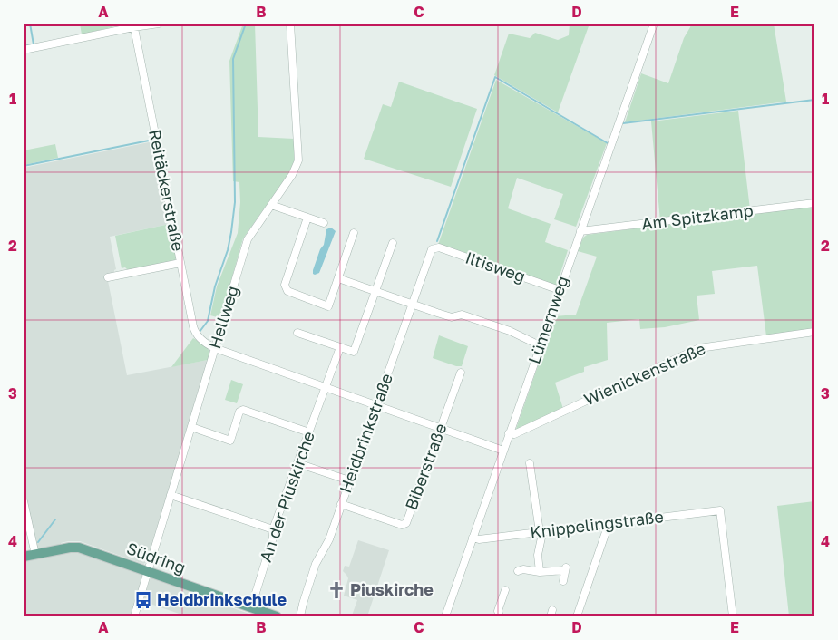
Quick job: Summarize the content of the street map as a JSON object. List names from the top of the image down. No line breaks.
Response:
{"streets":{"main road":["Südring"],"street":["Reitäckerstraße","Am Spitzkamp","Iltisweg","Hellweg","Lümernweg","Wienickenstraße","Heidbrinkstraße","Biberstraße","An der Piuskirche","Knippelingstraße"]},"crossings":[["Reitäckerstraße","Hellweg"],["Reitäckerstraße","Lümernweg"],["Reitäckerstraße","Heidbrinkstraße"],["Reitäckerstraße","Biberstraße"],["Reitäckerstraße","An der Piuskirche"],["Am Spitzkamp","Lümernweg"],["Iltisweg","Lümernweg"],["Iltisweg","Heidbrinkstraße"],["Hellweg","Südring"],["Lümernweg","Wienickenstraße"],["Lümernweg","Knippelingstraße"],["Heidbrinkstraße","Biberstraße"],["An der Piuskirche","Südring"]],"places":{"church":["Piuskirche"],"bus stop":["Heidbrinkschule"]},"grid":{"columns":["A","B","C","D","E"],"rows":["1","2","3","4"]}}
